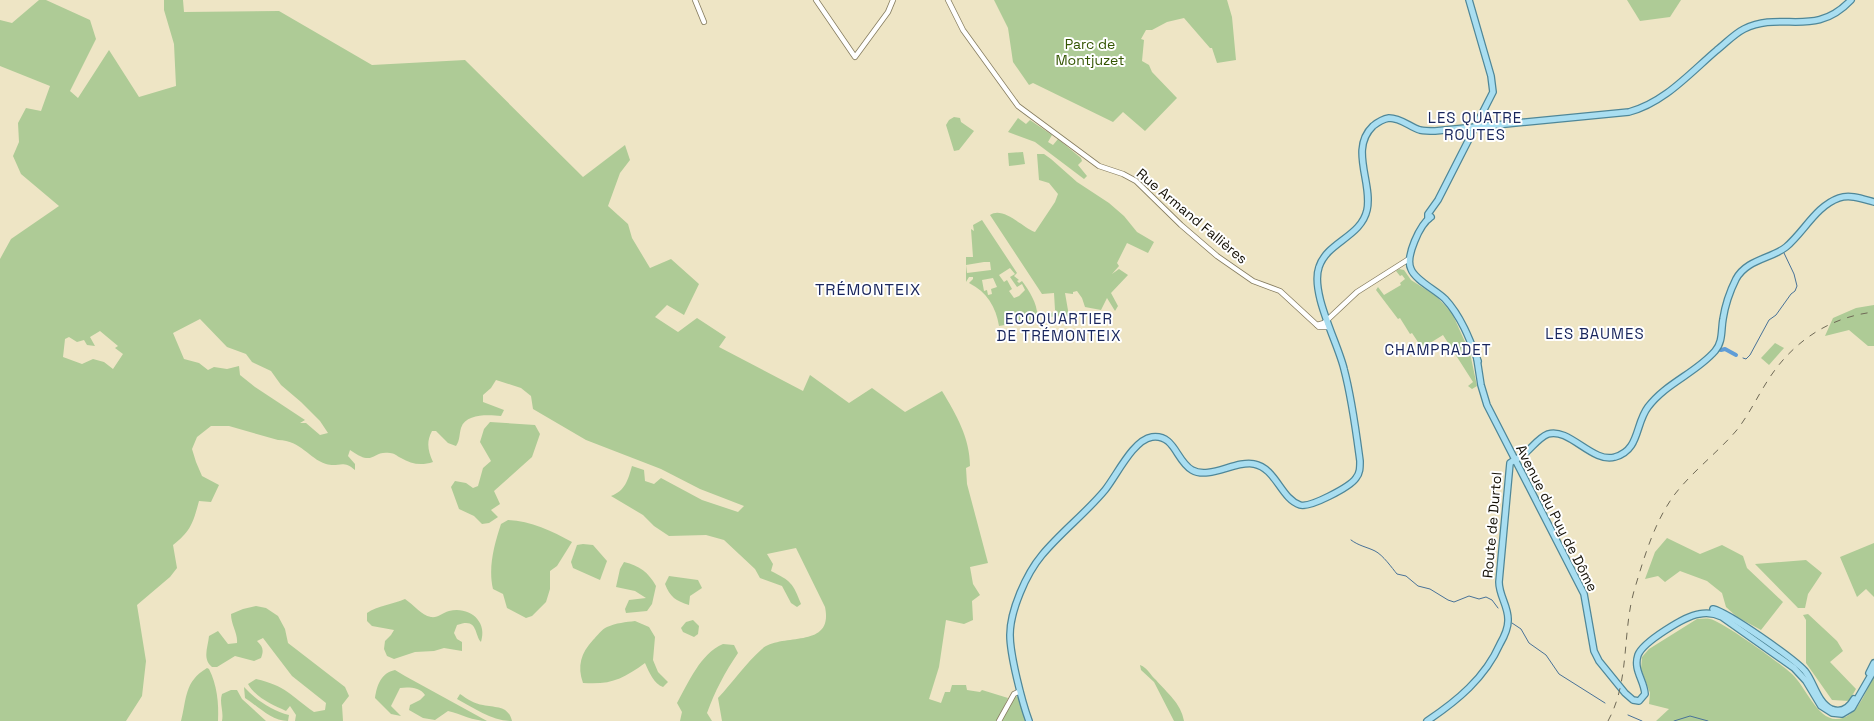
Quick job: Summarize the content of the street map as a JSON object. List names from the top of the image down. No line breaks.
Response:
{"streets":{"main road":["Avenue du Puy de Dôme","Route de Durtol"],"street":["Rue Armand Fallières"]},"crossings":[["Avenue du Puy de Dôme","Route de Durtol"]],"districts":["LES QUATRE ROUTES","TRÉMONTEIX","ECOQUARTIER DE TRÉMONTEIX","LES BAUMES","CHAMPRADET"],"parks":["Parc de Montjuzet"]}
